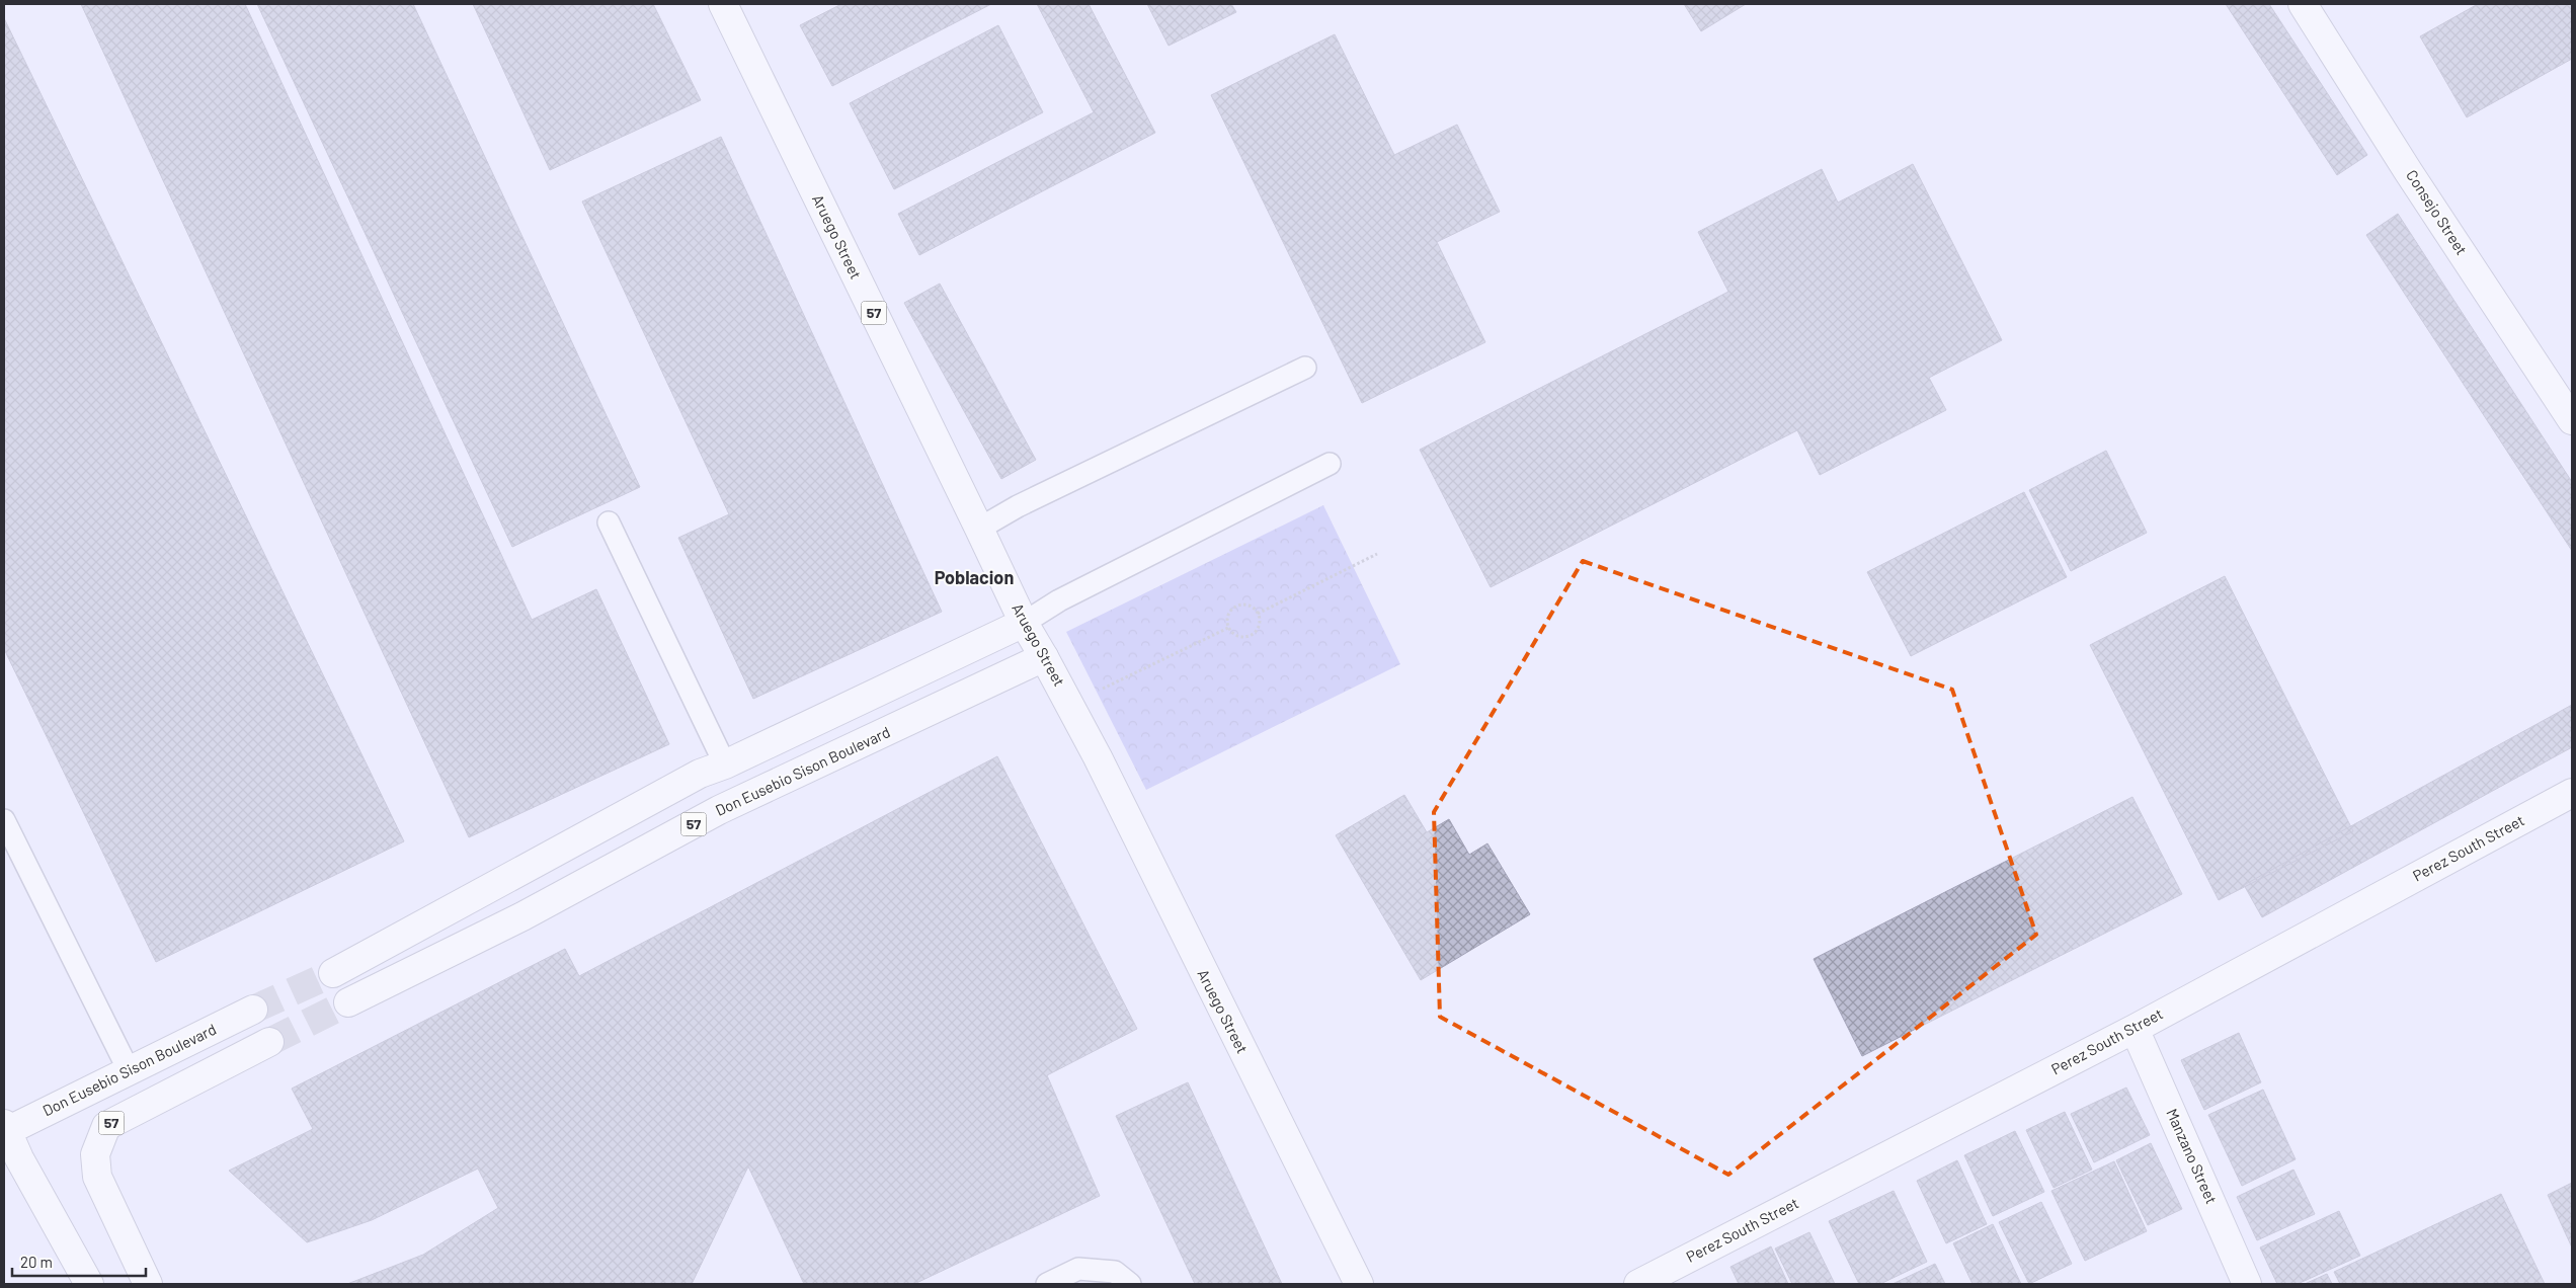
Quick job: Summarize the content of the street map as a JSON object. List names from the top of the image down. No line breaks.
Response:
{"streets":{"main road":["Consejo Street","Aruego Street","57","Don Eusebio Sison Boulevard","Perez South Street","Manzano Street"]},"crossings":[["Aruego Street","Don Eusebio Sison Boulevard"],["Perez South Street","Manzano Street"]],"districts":["Poblacion"],"scale_bar":"20 m"}
